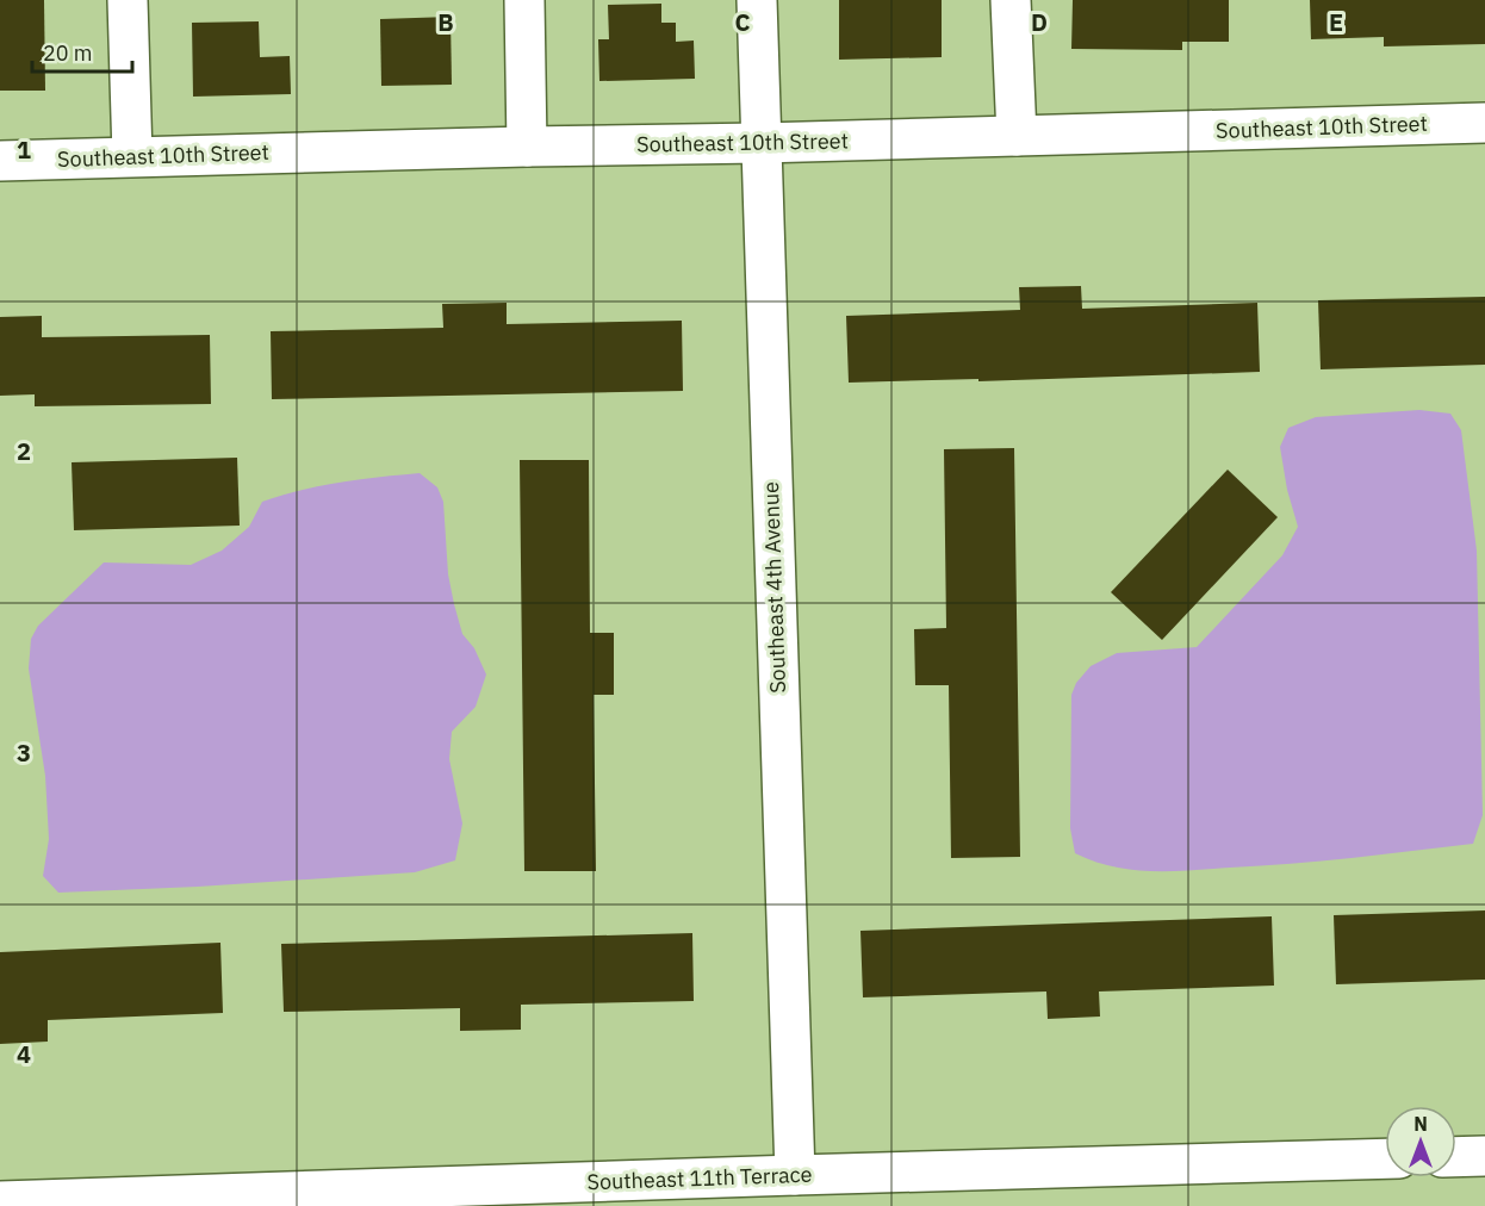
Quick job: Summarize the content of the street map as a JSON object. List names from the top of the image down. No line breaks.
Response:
{"streets":{"street":["Southeast 10th Street","Southeast 4th Avenue","Southeast 11th Terrace"]},"crossings":[["Southeast 10th Street","Southeast 4th Avenue"],["Southeast 4th Avenue","Southeast 11th Terrace"]],"scale_bar":"20 m","north":"top","grid":{"columns":["B","C","D","E"],"rows":["1","2","3","4"]}}
